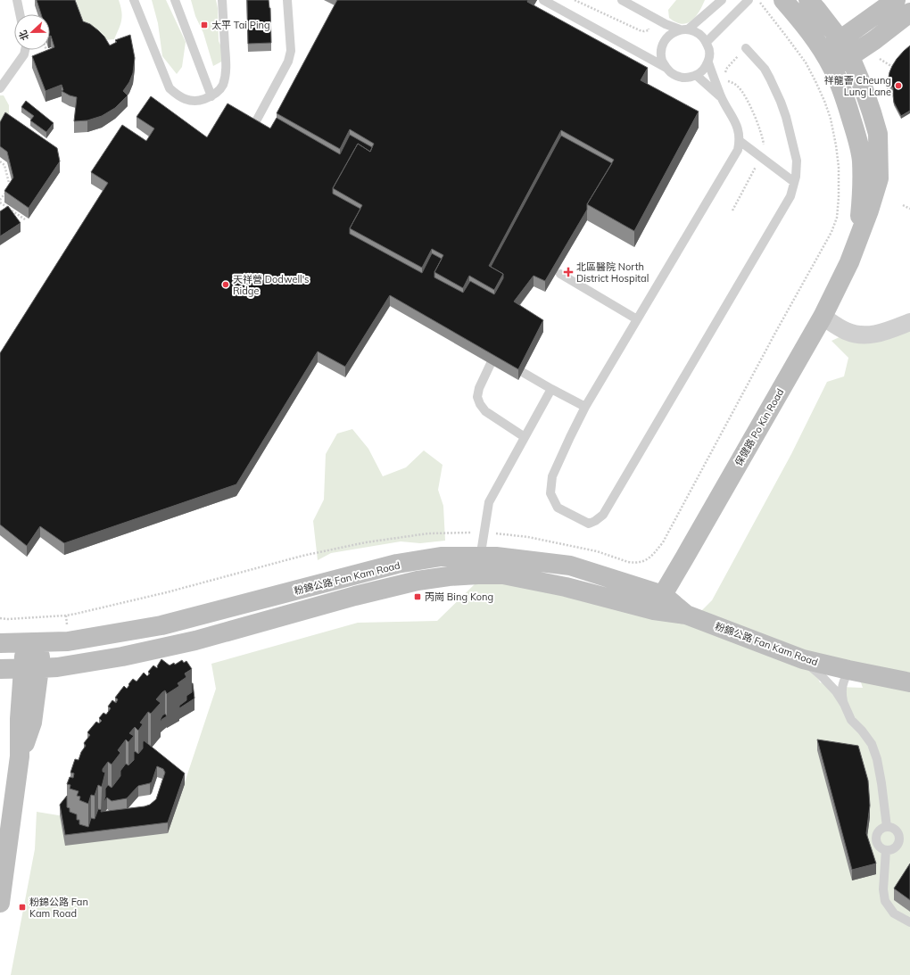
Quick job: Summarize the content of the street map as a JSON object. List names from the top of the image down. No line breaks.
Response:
{"streets":{"main road":["保健路 Po Kin Road","粉錦公路 Fan Kam Road"]},"crossings":[["保健路 Po Kin Road","粉錦公路 Fan Kam Road"]],"places":{"transit":["太平 Tai Ping","丙崗 Bing Kong","粉錦公路 Fan Kam Road"],"other":["祥龍薈 Cheung Lung Lane","天祥營 Dodwell's Ridge"],"health":["北區醫院 North District Hospital"]},"north":"left"}
